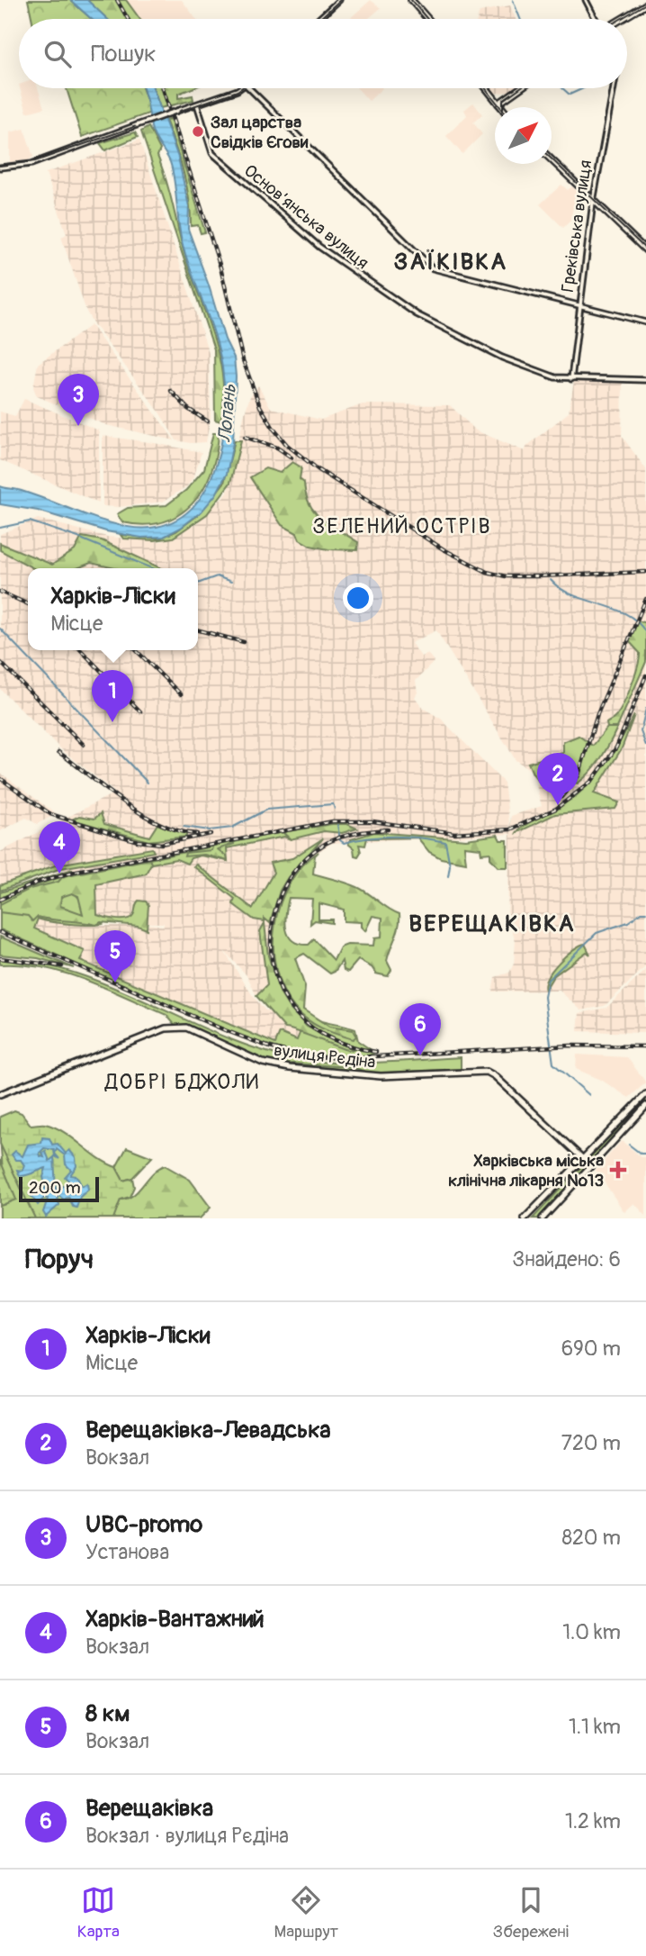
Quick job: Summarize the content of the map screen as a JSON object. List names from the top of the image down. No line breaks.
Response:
{"streets":{"main road":["вулиця Рєдіна"],"street":["Основ’янська вулиця","Греківська вулиця"]},"crossings":[["Основ’янська вулиця","Греківська вулиця"]],"districts":["ЗАЇКІВКА","ЗЕЛЕНИЙ ОСТРІВ","ВЕРЕЩАКІВКА","ДОБРІ БДЖОЛИ"],"water":["Лопань"],"places":{"other":["Зал царства Свідків Єгови"],"health":["Харківська міська клінічна лікарня №13"]},"scale_bar":"200 m","north":"top right","page":{"search":"Пошук","pins":["3","1","2","4","5","6"],"popup":["Харків-Ліски","Місце"],"scale":"200 m","heading":["Поруч","Знайдено: 6"],"list":[{"mark":"1","name":"Харків-Ліски","note":"Місце","value":"690 m"},{"mark":"2","name":"Верещаківка-Левадська","note":"Вокзал","value":"720 m"},{"mark":"3","name":"UBC-promo","note":"Установа","value":"820 m"},{"mark":"4","name":"Харків-Вантажний","note":"Вокзал","value":"1.0 km"},{"mark":"5","name":"8 км","note":"Вокзал","value":"1.1 km"},{"mark":"6","name":"Верещаківка","note":"Вокзал · вулиця Рєдіна","value":"1.2 km"}],"nav":["Карта","Маршрут","Збережені"]}}
